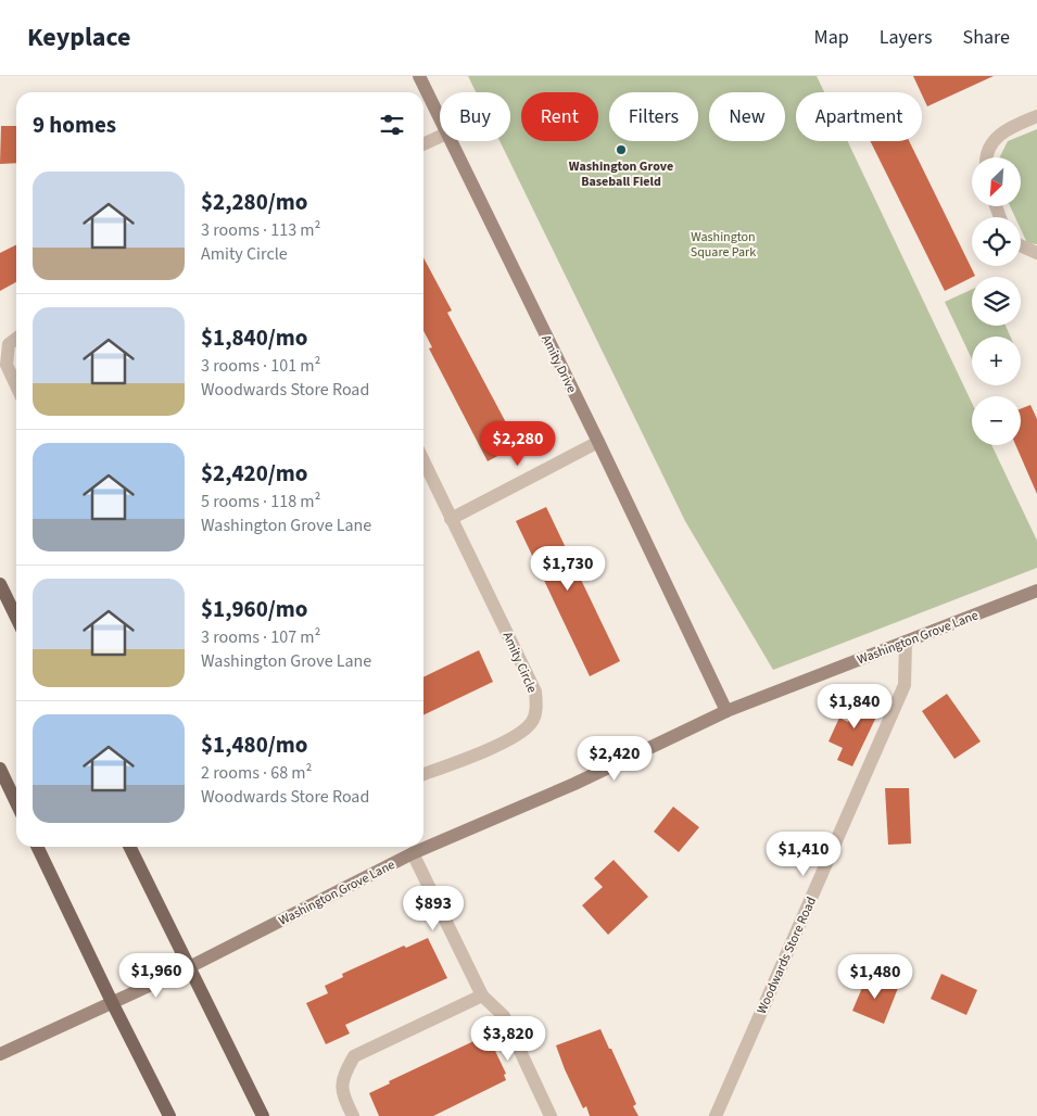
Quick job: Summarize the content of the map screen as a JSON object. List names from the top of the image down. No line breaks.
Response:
{"streets":{"street":["Amity Drive","Washington Grove Lane","Amity Circle","Woodwards Store Road"]},"crossings":[["Amity Drive","Washington Grove Lane"],["Washington Grove Lane","Woodwards Store Road"]],"parks":["Washington Square Park"],"places":["Washington Grove Baseball Field"],"north":"bottom left","page":{"header":"Keyplace","nav":["Map","Layers","Share"],"chip":["Buy","Rent","Filters","New","Apartment"],"heading":"9 homes","map_buttons":["+","−"],"list":[{"name":"$2,280/mo","note":"3 rooms · 113 m² · Amity Circle"},{"name":"$1,840/mo","note":"3 rooms · 101 m² · Woodwards Store Road"},{"name":"$2,420/mo","note":"5 rooms · 118 m² · Washington Grove Lane"},{"name":"$1,960/mo","note":"3 rooms · 107 m² · Washington Grove Lane"},{"name":"$1,480/mo","note":"2 rooms · 68 m² · Woodwards Store Road"}],"price":["$2,280","$1,730","$1,840","$2,420","$1,410","$893","$1,960","$1,480","$3,820"]}}
